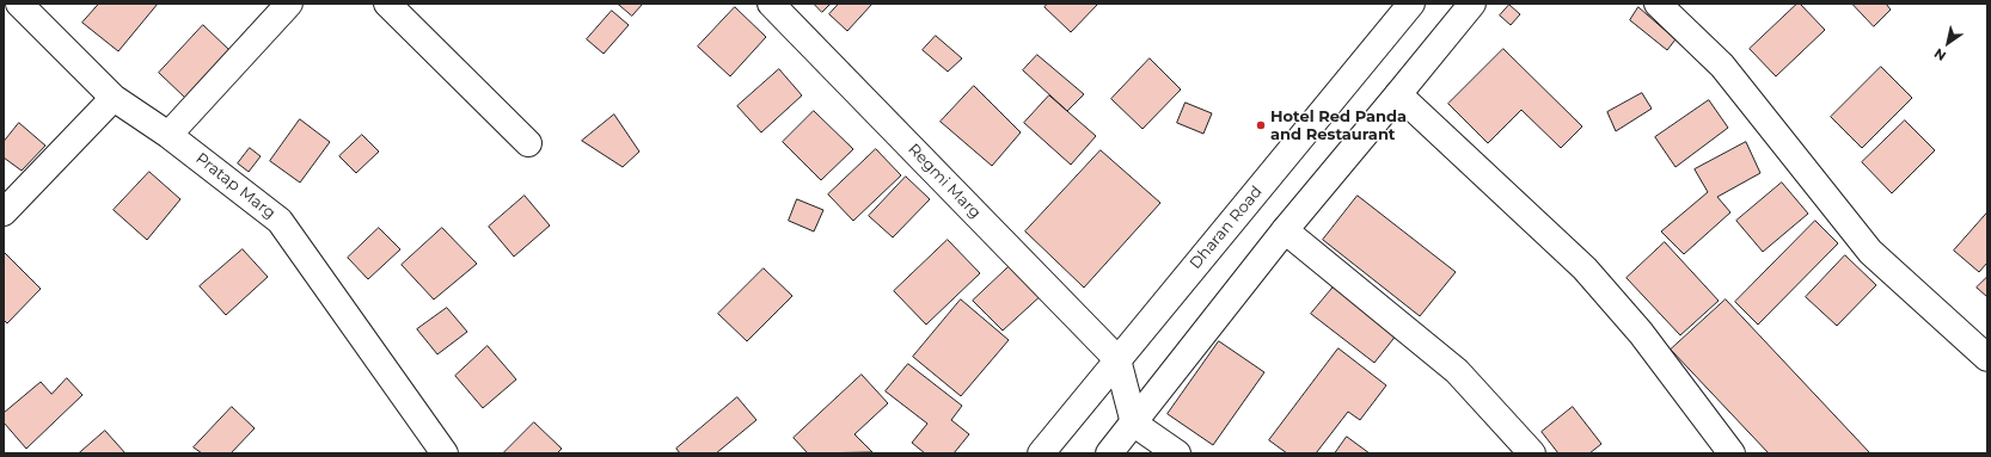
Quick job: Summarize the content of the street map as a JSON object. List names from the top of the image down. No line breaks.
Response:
{"streets":{"street":["Regmi Marg","Pratap Marg","Dharan Road"]},"crossings":[["Regmi Marg","Dharan Road"]],"places":["Hotel Red Panda and Restaurant"],"north":"bottom left"}
